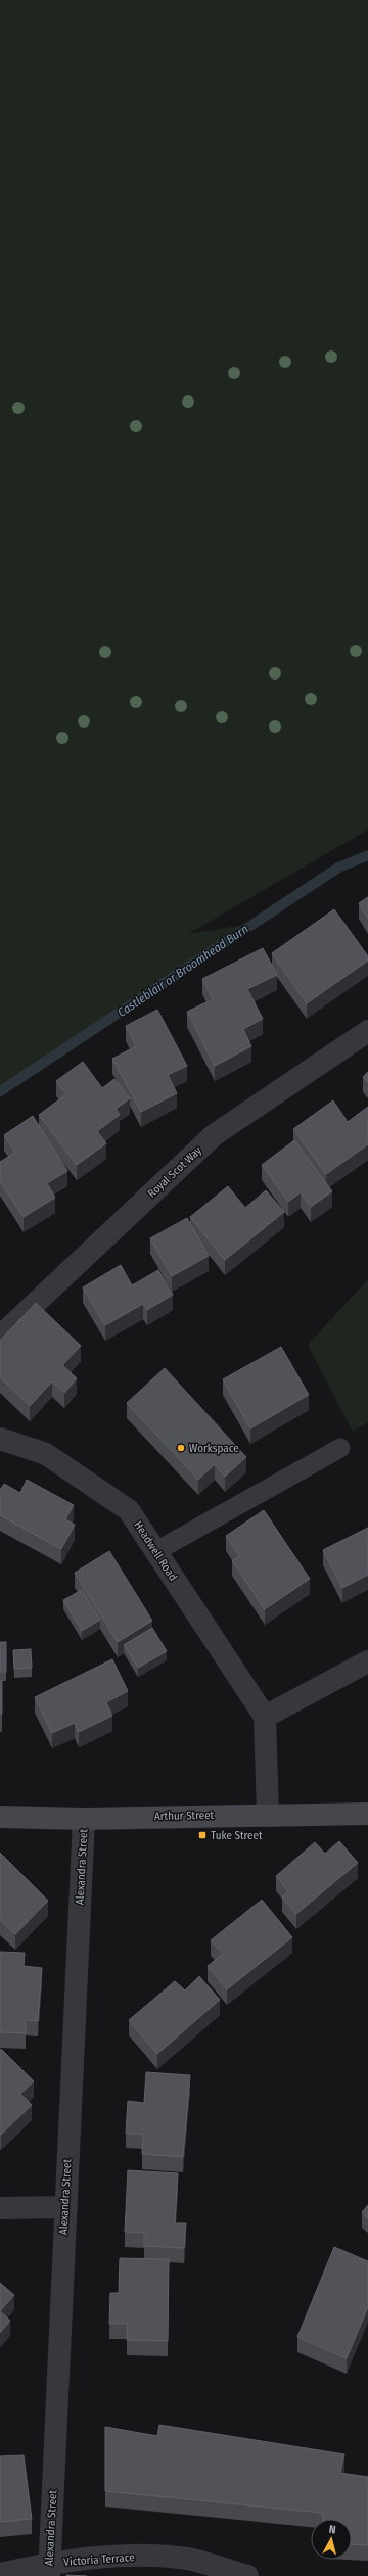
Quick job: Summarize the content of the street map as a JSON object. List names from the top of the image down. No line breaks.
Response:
{"streets":{"street":["Royal Scot Way","Headwell Road","Arthur Street","Alexandra Street","Victoria Terrace"]},"crossings":[["Arthur Street","Alexandra Street"],["Alexandra Street","Victoria Terrace"]],"water":["Castleblair or Broomhead Burn"],"places":{"other":["Workspace"],"transit":["Tuke Street"]},"north":"top"}
